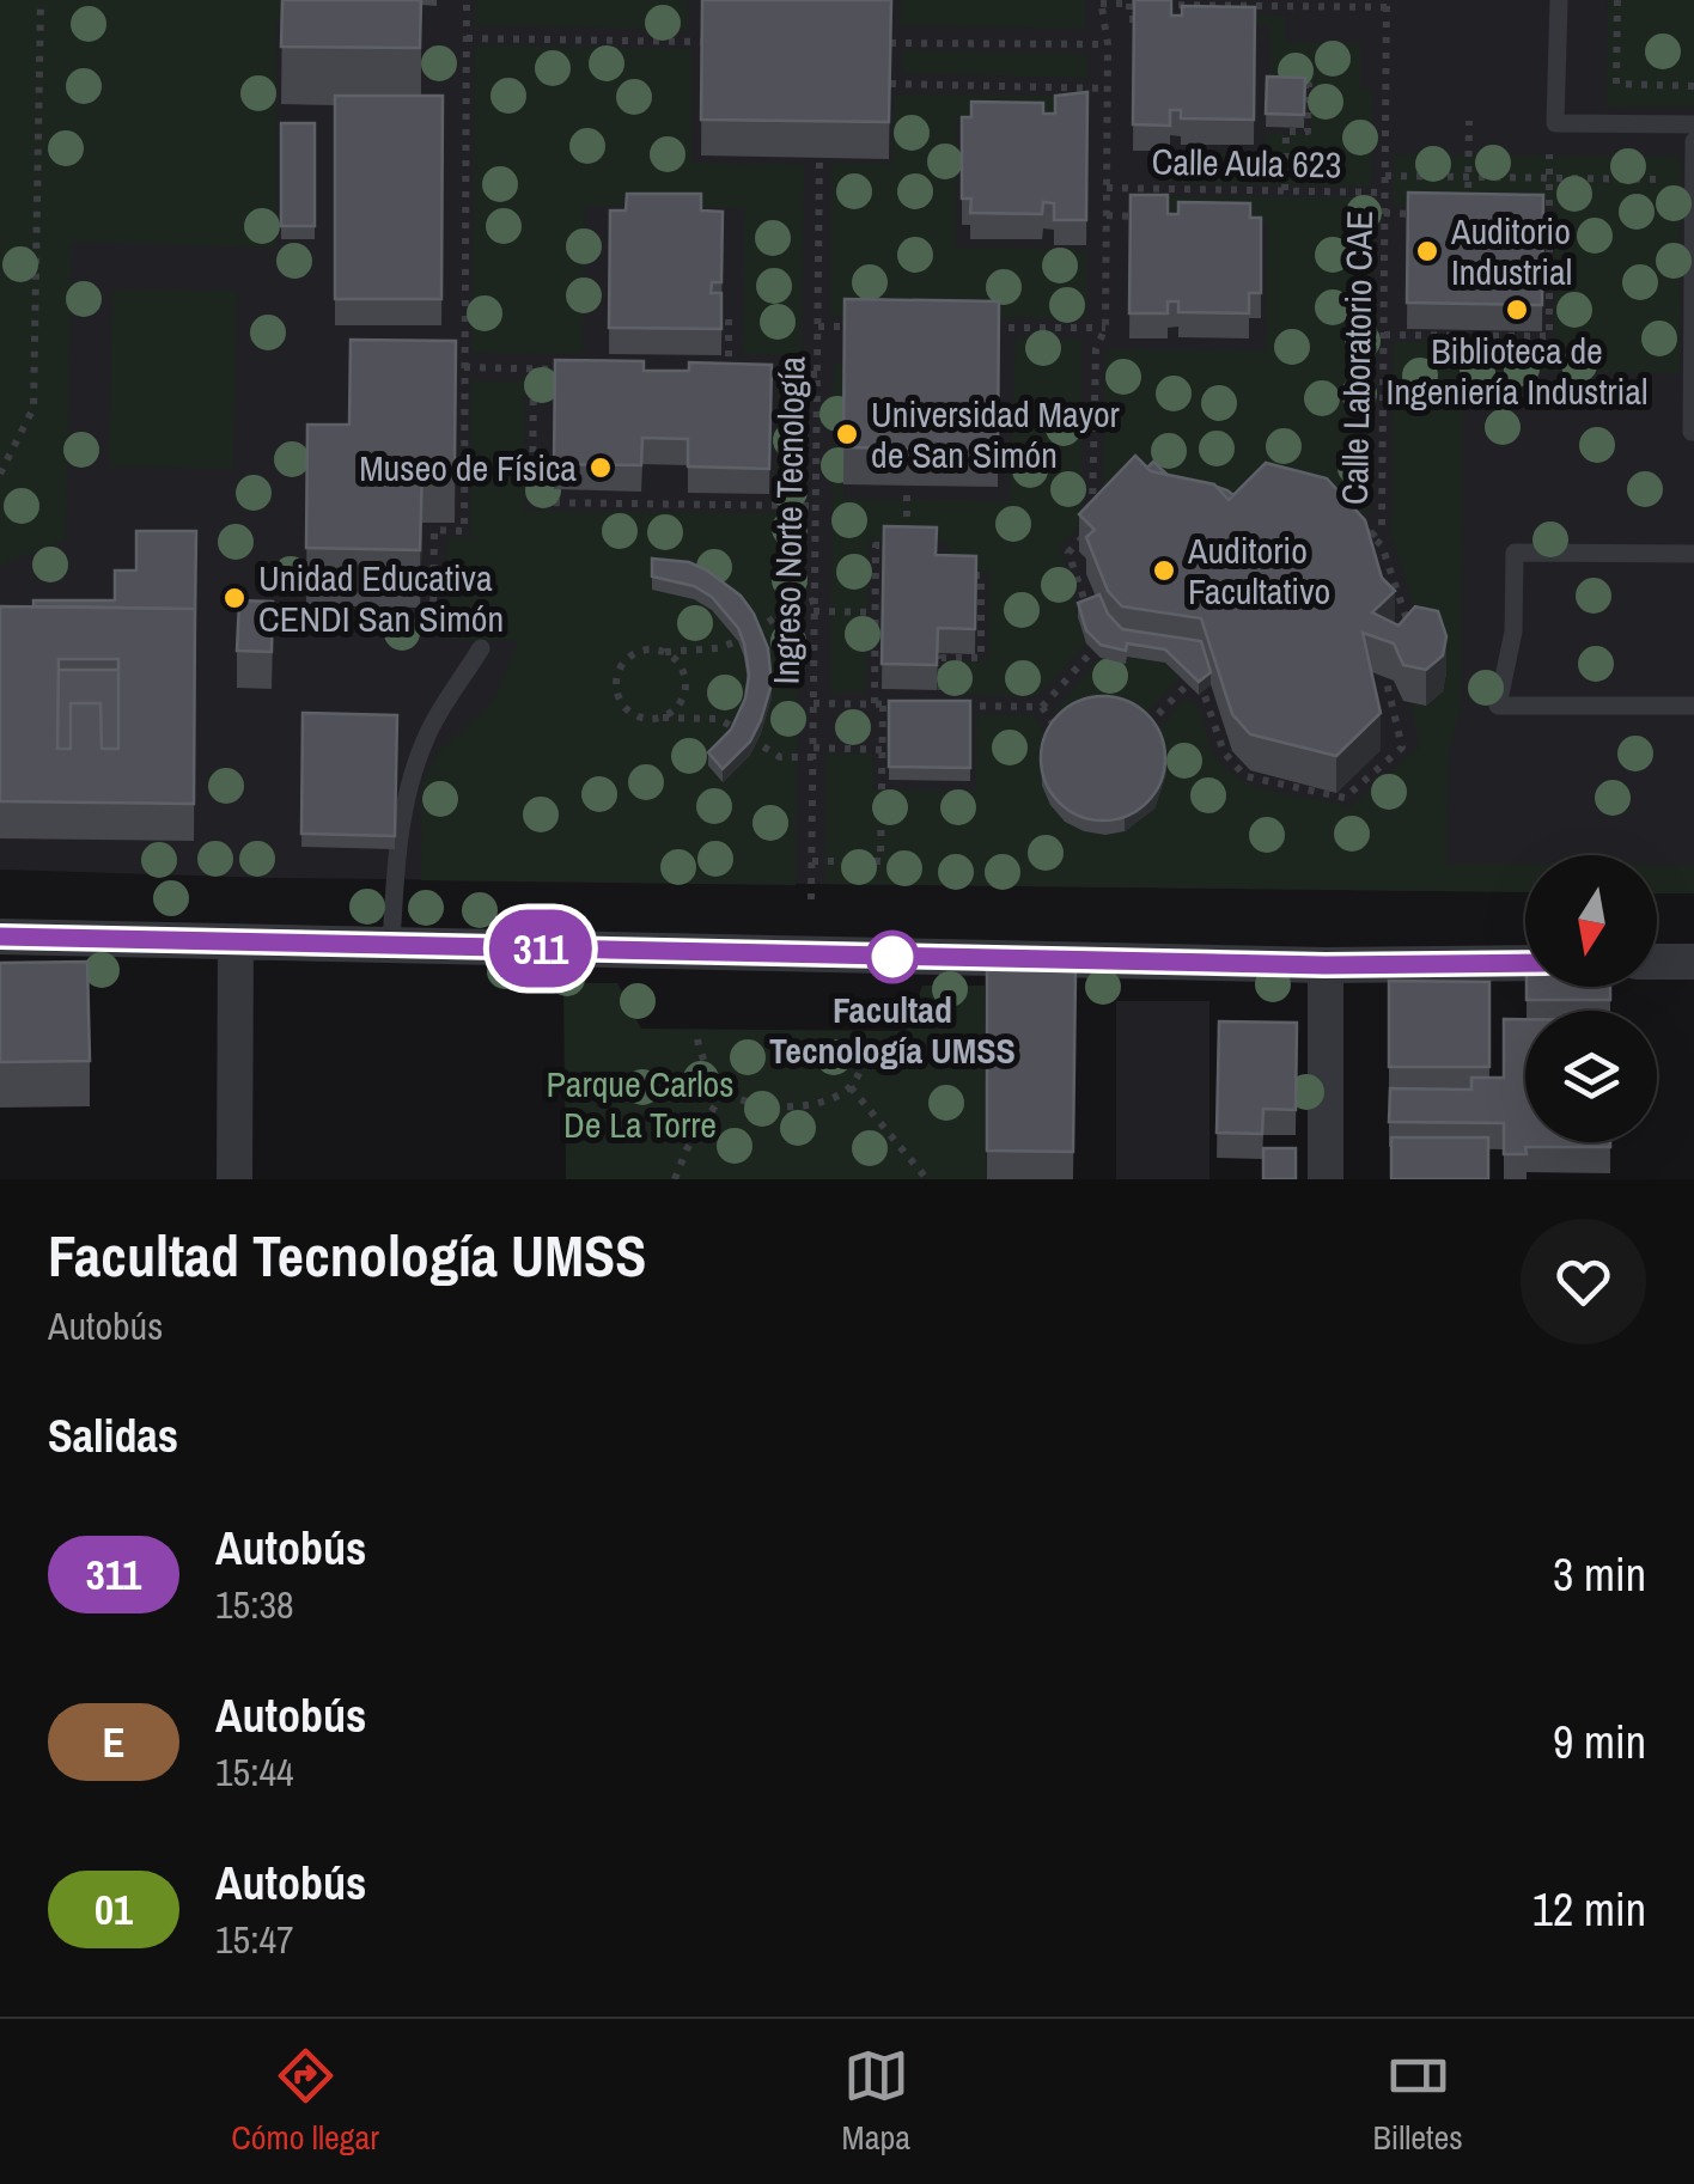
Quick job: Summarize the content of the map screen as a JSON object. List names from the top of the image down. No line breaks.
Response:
{"streets":{"path":["Calle Aula 623","Calle Laboratorio CAE","Ingreso Norte Tecnología"]},"crossings":[["Calle Aula 623","Calle Laboratorio CAE"]],"parks":["Parque Carlos De La Torre"],"places":["Auditorio Industrial","Biblioteca de Ingeniería Industrial","Universidad Mayor de San Simón","Museo de Física","Auditorio Facultativo","Unidad Educativa CENDI San Simón","Facultad Tecnología UMSS"],"lines":["bus line 311"],"north":"bottom","page":{"on_map":"311","heading":[["Facultad Tecnología UMSS","Autobús"],"Salidas"],"list":[{"mark":"311","name":"Autobús","note":"15:38","value":"3 min"},{"mark":"E","name":"Autobús","note":"15:44","value":"9 min"},{"mark":"01","name":"Autobús","note":"15:47","value":"12 min"}],"tabs":["Cómo llegar","Mapa","Billetes"]}}
